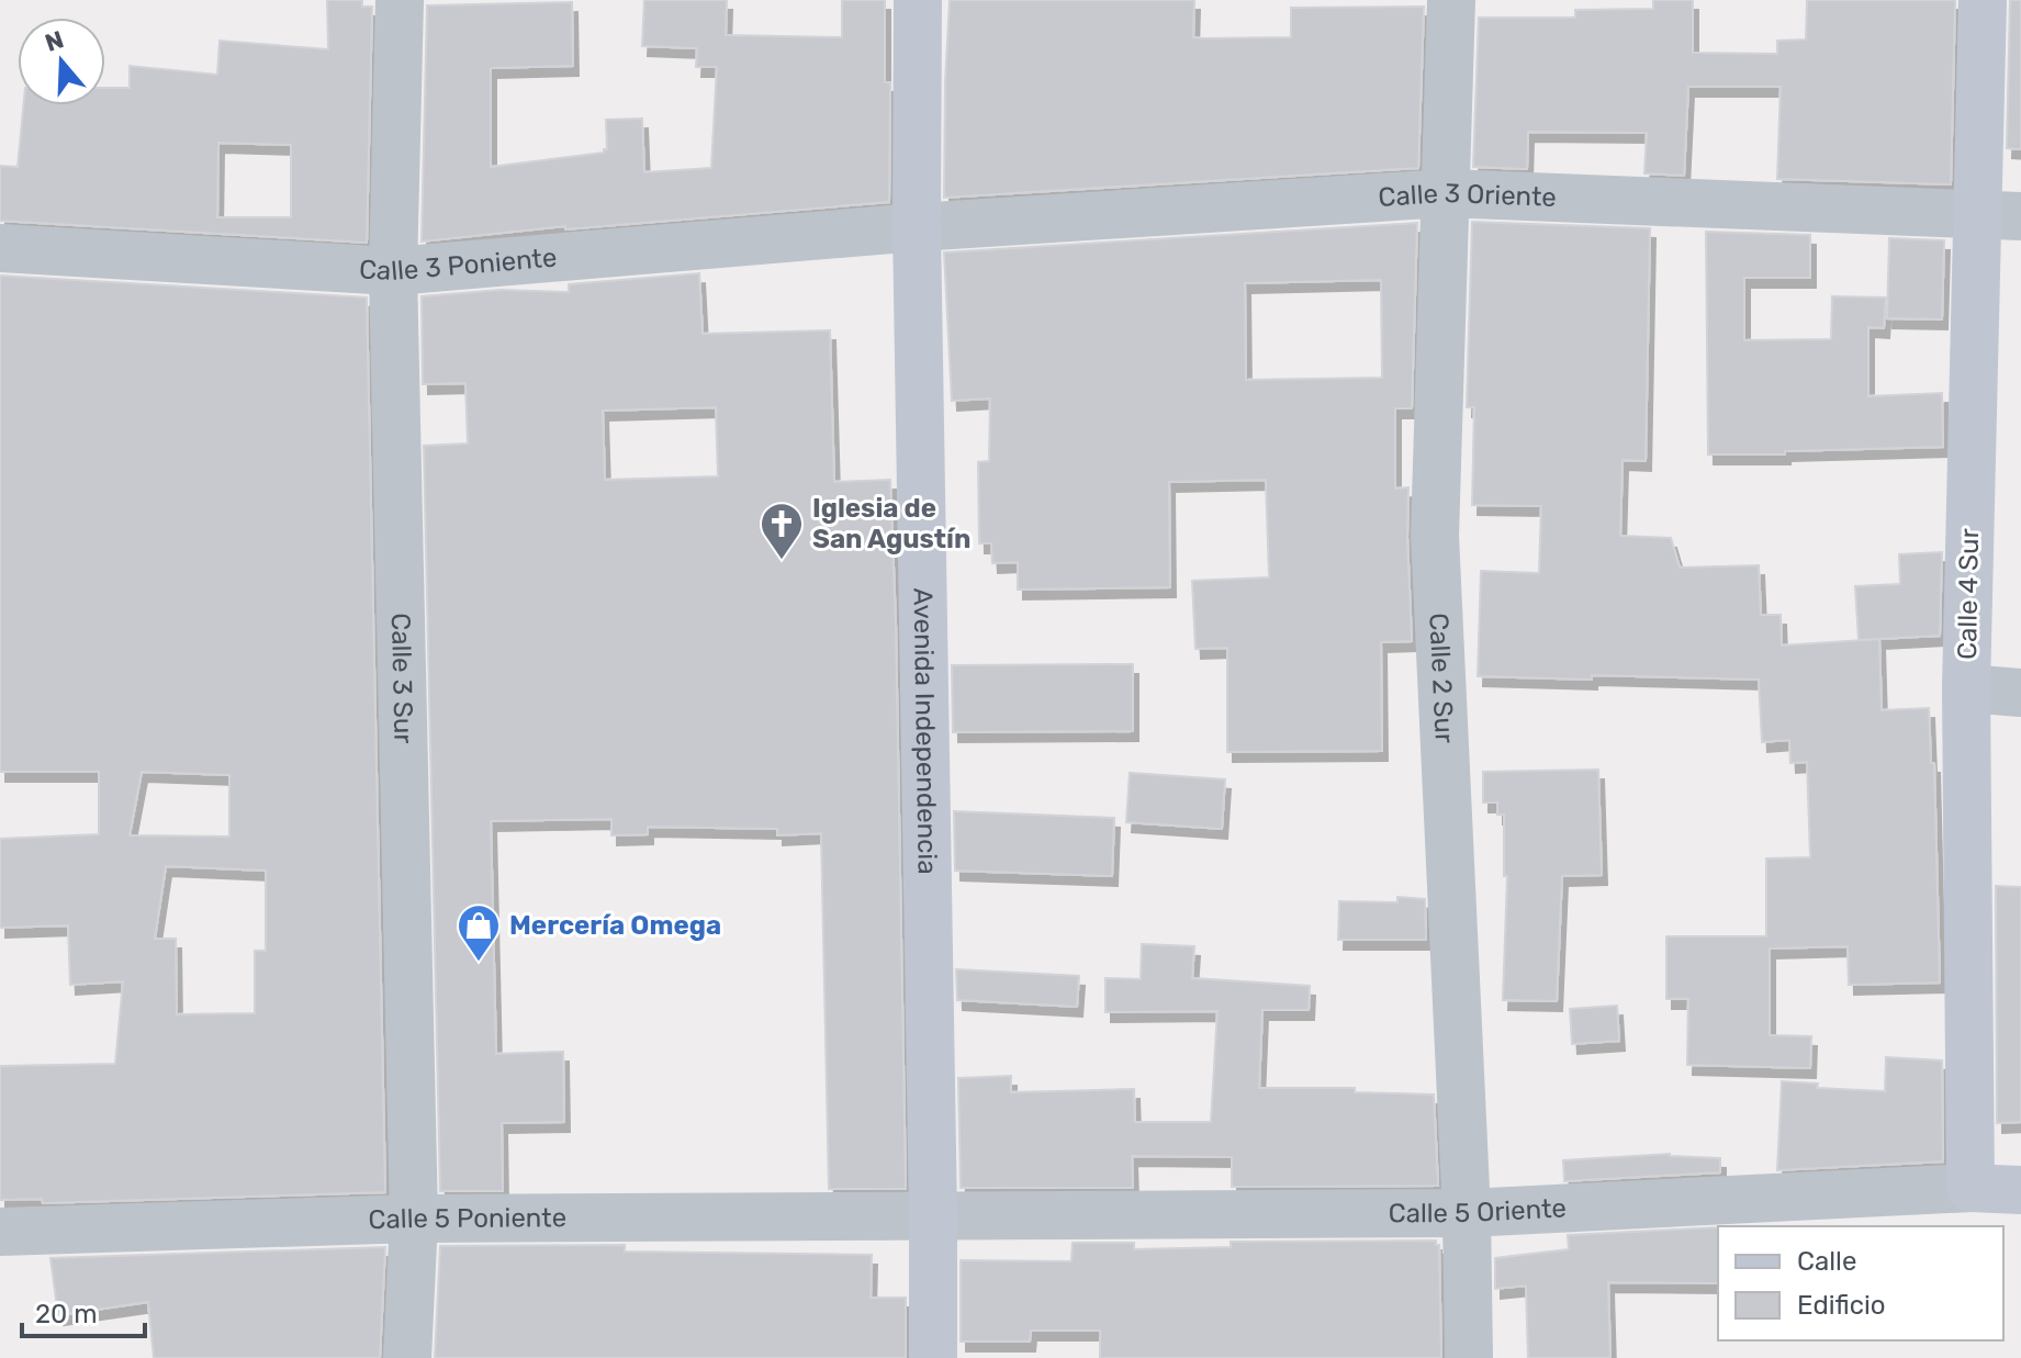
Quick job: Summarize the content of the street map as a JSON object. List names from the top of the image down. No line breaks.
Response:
{"streets":{"main road":["Calle 4 Sur","Avenida Independencia","Calle 5 Oriente"],"street":["Calle 3 Oriente","Calle 3 Poniente","Calle 3 Sur","Calle 2 Sur","Calle 5 Poniente"]},"crossings":[["Calle 3 Oriente","Calle 3 Poniente"],["Calle 3 Oriente","Calle 4 Sur"],["Calle 3 Oriente","Calle 2 Sur"],["Calle 3 Oriente","Avenida Independencia"],["Calle 3 Poniente","Calle 3 Sur"],["Calle 3 Poniente","Avenida Independencia"],["Calle 4 Sur","Calle 5 Oriente"],["Calle 3 Sur","Calle 5 Poniente"],["Calle 2 Sur","Calle 5 Oriente"],["Avenida Independencia","Calle 5 Oriente"],["Avenida Independencia","Calle 5 Poniente"],["Calle 5 Oriente","Calle 5 Poniente"]],"places":{"church":["Iglesia de San Agustín"],"shop":["Mercería Omega"]},"legend":["Calle","Edificio"],"scale_bar":"20 m","north":"top"}
